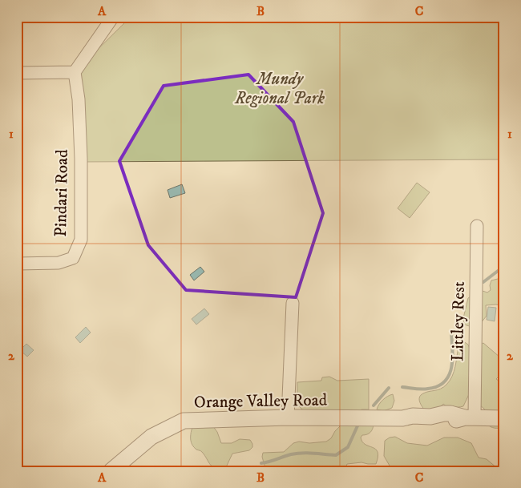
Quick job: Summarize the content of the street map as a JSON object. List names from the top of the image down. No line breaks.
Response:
{"streets":{"street":["Pindari Road","Littley Rest","Orange Valley Road"]},"crossings":[["Littley Rest","Orange Valley Road"]],"parks":["Mundy Regional Park"],"grid":{"columns":["A","B","C"],"rows":["1","2"]}}
